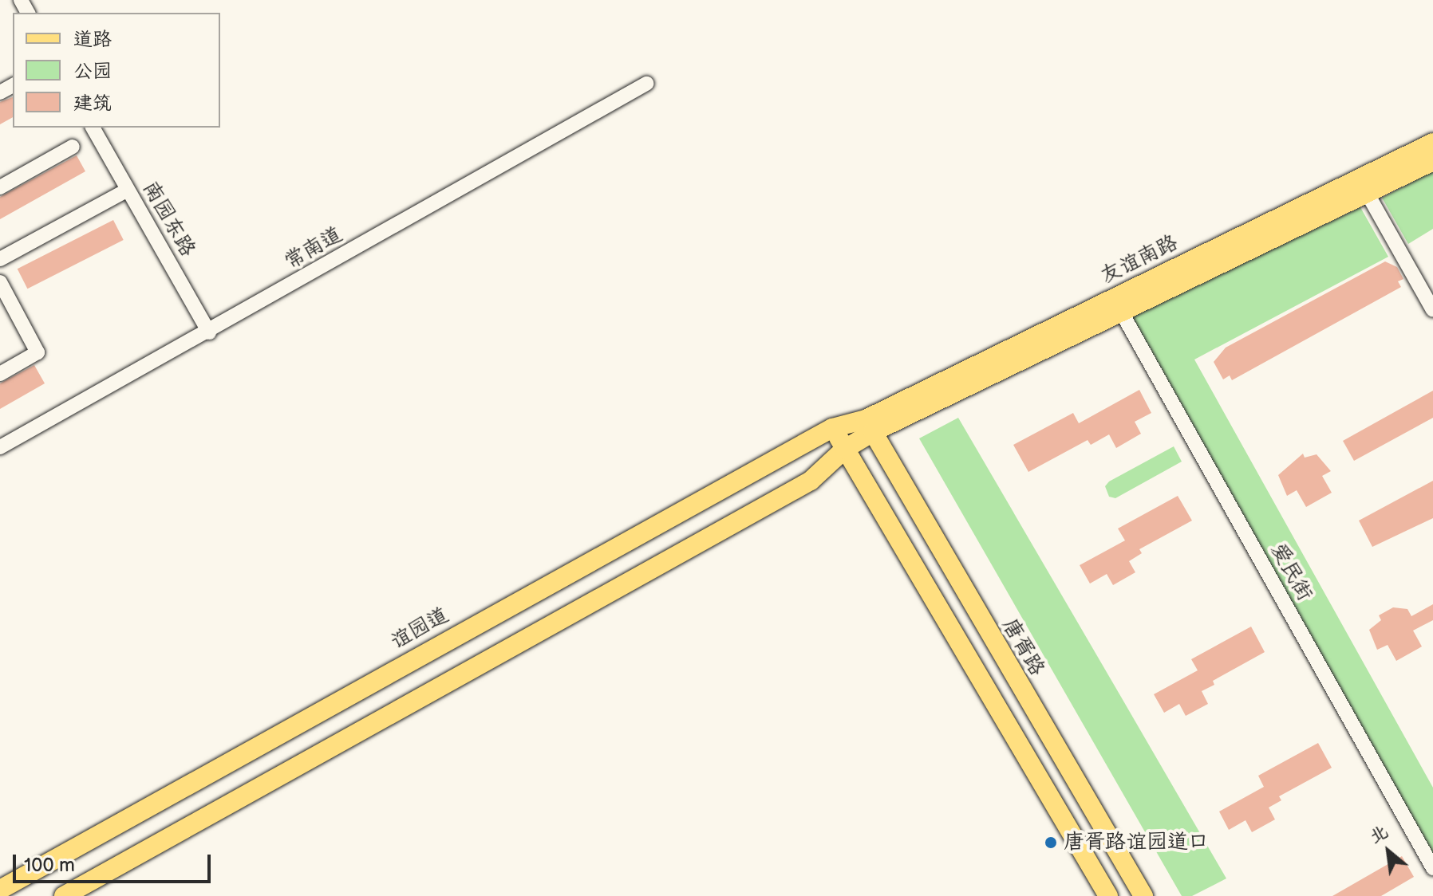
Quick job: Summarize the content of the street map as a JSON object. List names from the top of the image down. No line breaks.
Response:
{"streets":{"main road":["友谊南路","谊园道","唐胥路"],"street":["南园东路","常南道","爱民街"]},"crossings":[["南园东路","常南道"],["友谊南路","爱民街"],["友谊南路","谊园道"],["友谊南路","唐胥路"],["谊园道","唐胥路"]],"places":["唐胥路谊园道口"],"legend":["道路","公园","建筑"],"scale_bar":"100 m","north":"top left"}
